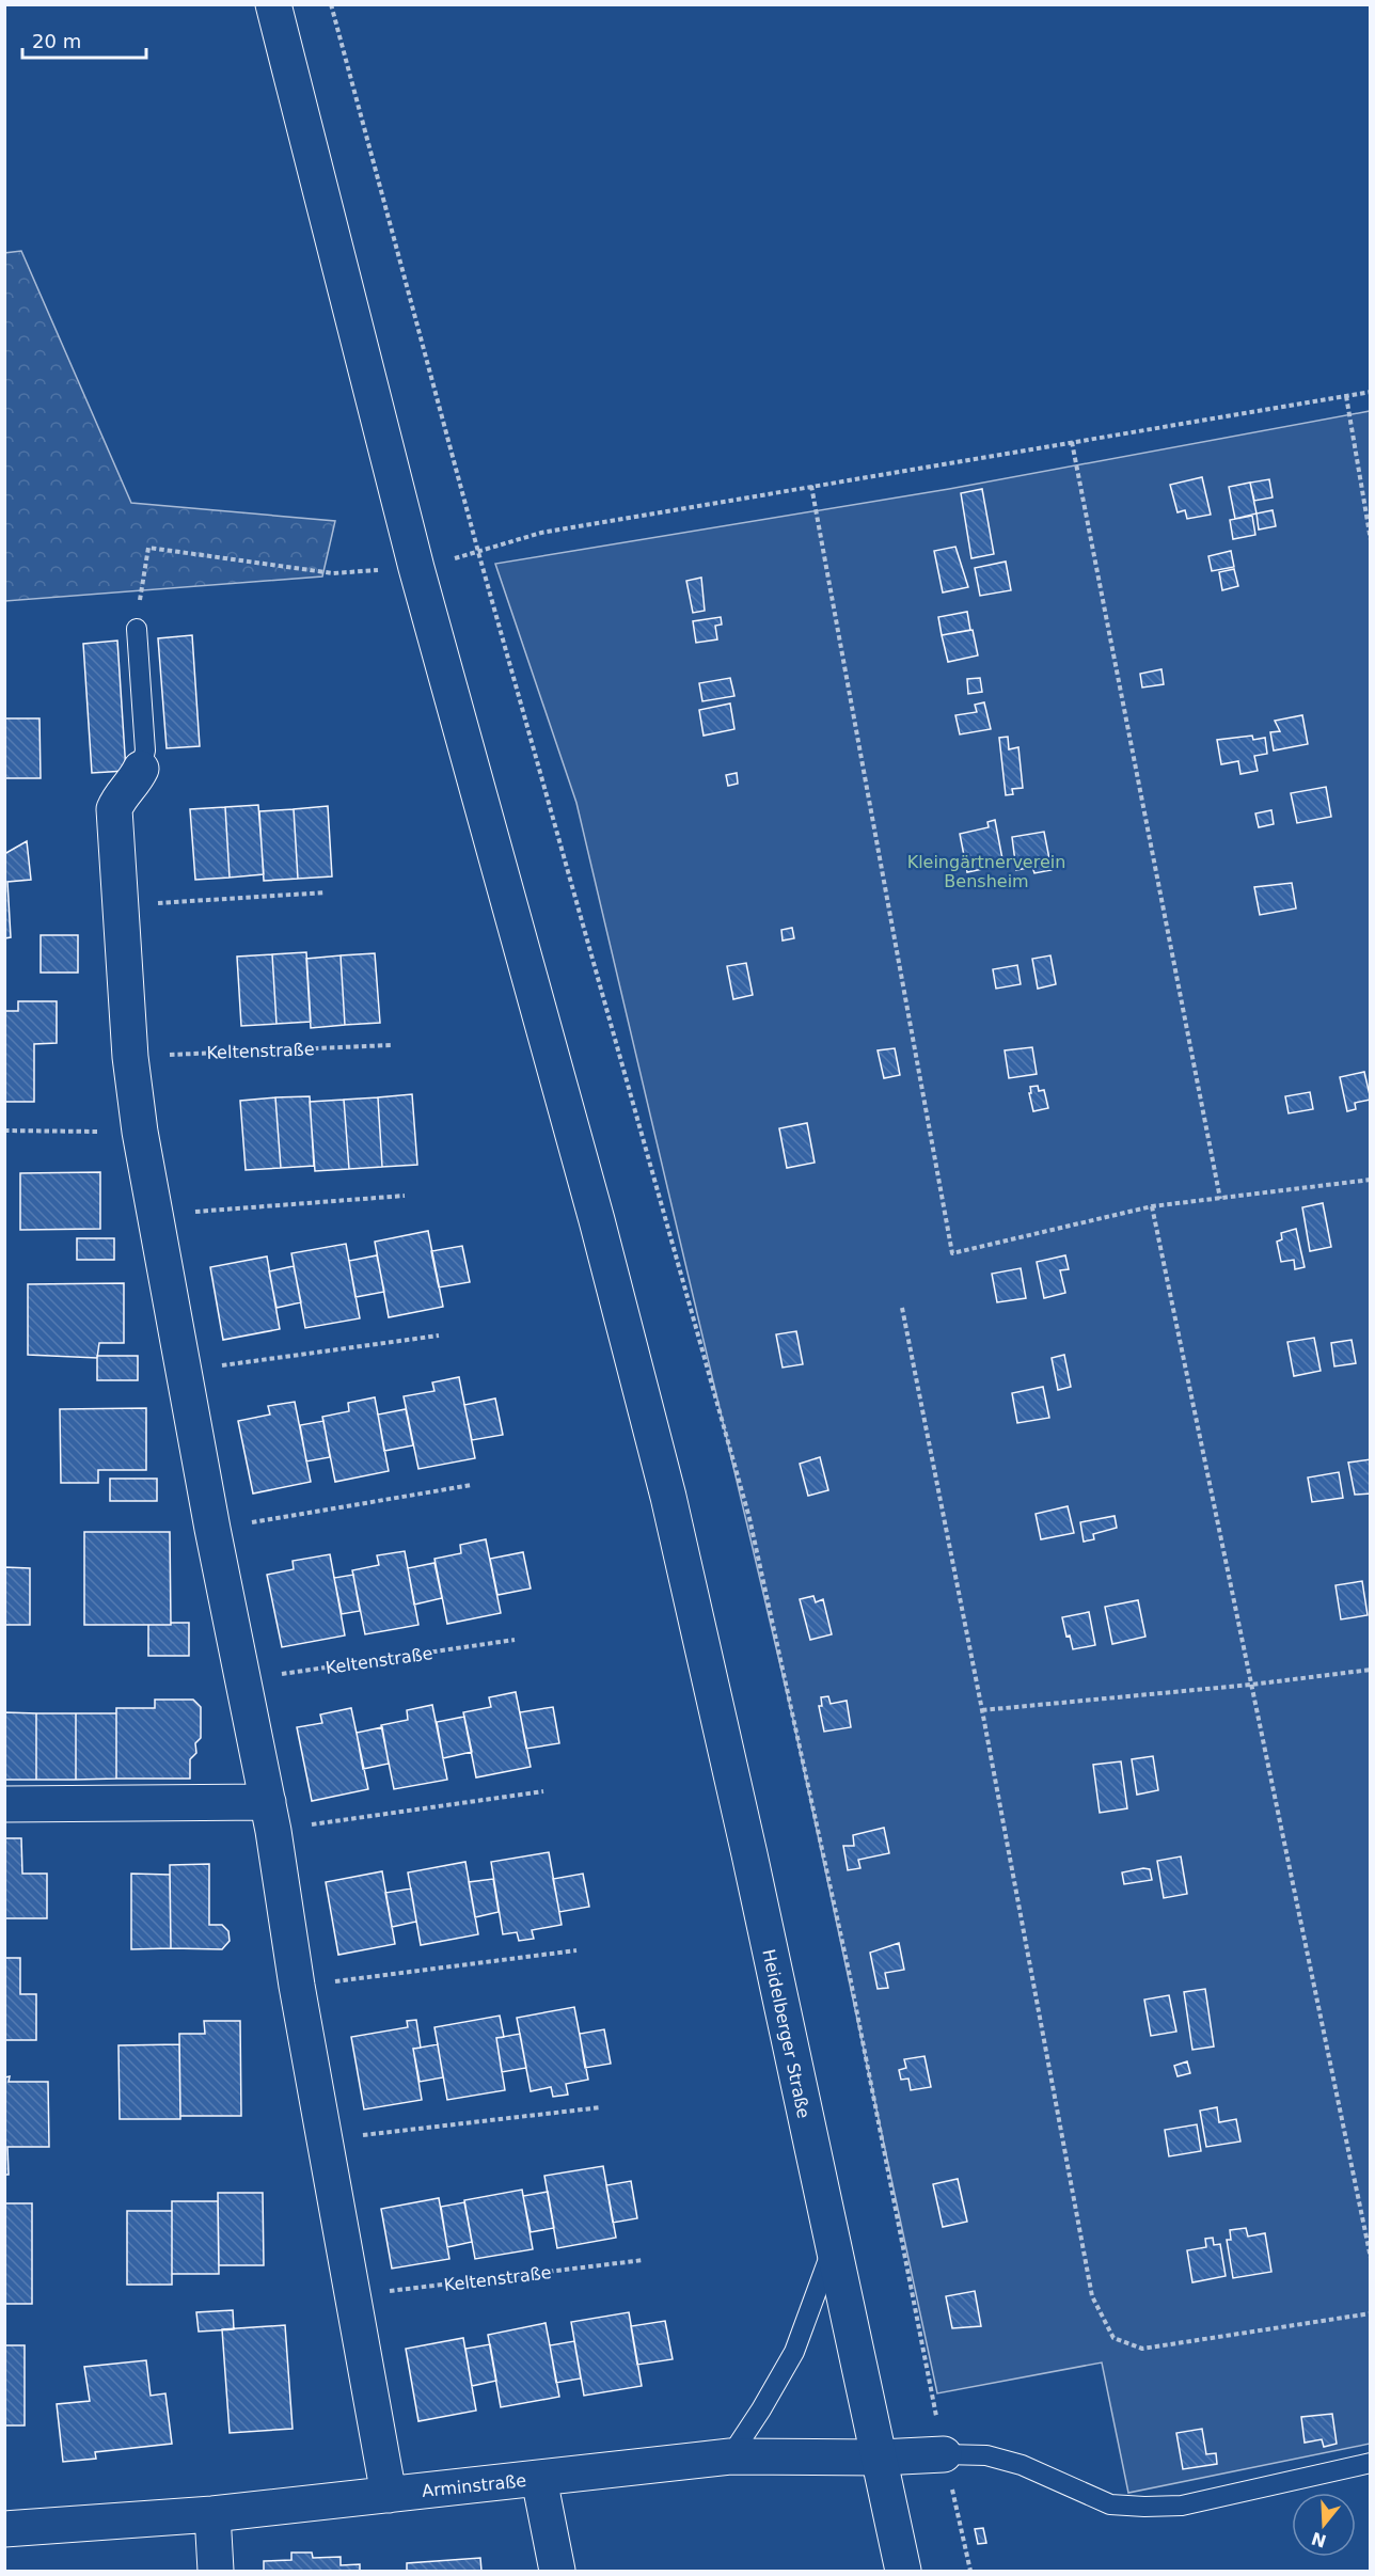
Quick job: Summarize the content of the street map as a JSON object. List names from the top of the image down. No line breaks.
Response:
{"streets":{"street":["Heidelberger Straße","Arminstraße"],"path":["Keltenstraße"]},"crossings":[["Heidelberger Straße","Arminstraße"]],"parks":["Kleingärtnerverein Bensheim"],"scale_bar":"20 m","north":"bottom"}
